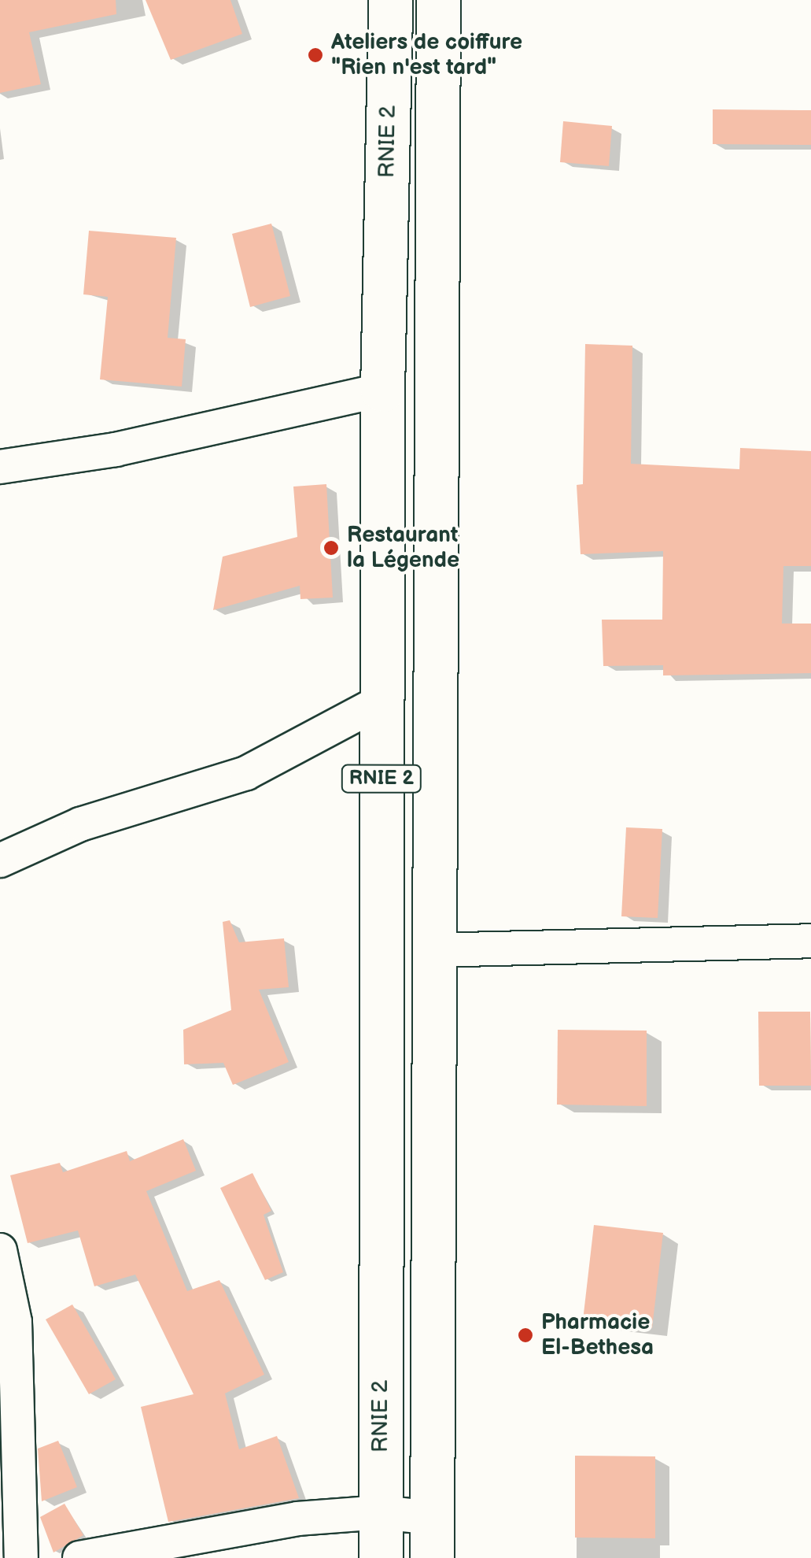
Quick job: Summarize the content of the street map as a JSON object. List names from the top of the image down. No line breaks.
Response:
{"streets":{"highway":["RNIE 2"]},"places":["Ateliers de coiffure \"Rien n'est tard\"","Restaurant la Légende","Pharmacie El-Bethesa"]}
